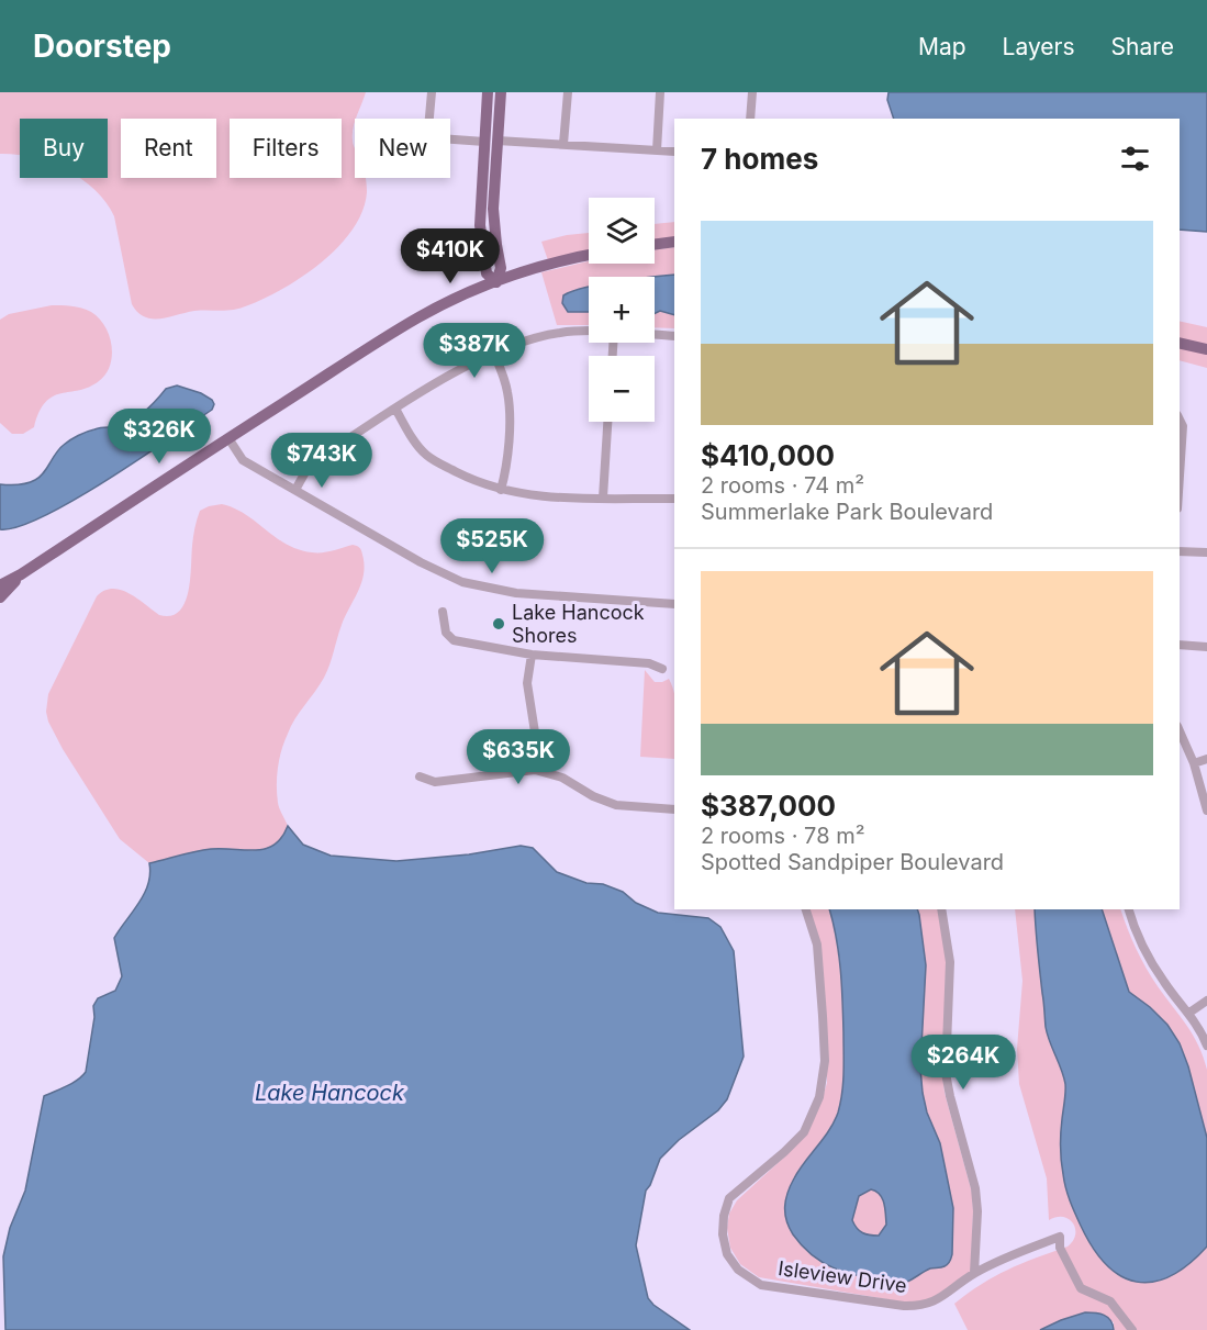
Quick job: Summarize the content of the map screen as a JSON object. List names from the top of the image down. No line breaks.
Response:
{"streets":{"street":["Isleview Drive"]},"water":["Lake Hancock"],"places":["Lake Hancock Shores"],"page":{"header":"Doorstep","nav":["Map","Layers","Share"],"chip":["Buy","Rent","Filters","New"],"heading":"7 homes","map_buttons":["+","−"],"list":[{"name":"$410,000","note":"2 rooms · 74 m² · Summerlake Park Boulevard"},{"name":"$387,000","note":"2 rooms · 78 m² · Spotted Sandpiper Boulevard"}],"price":["$410K","$387K","$326K","$743K","$525K","$635K","$264K"]}}
